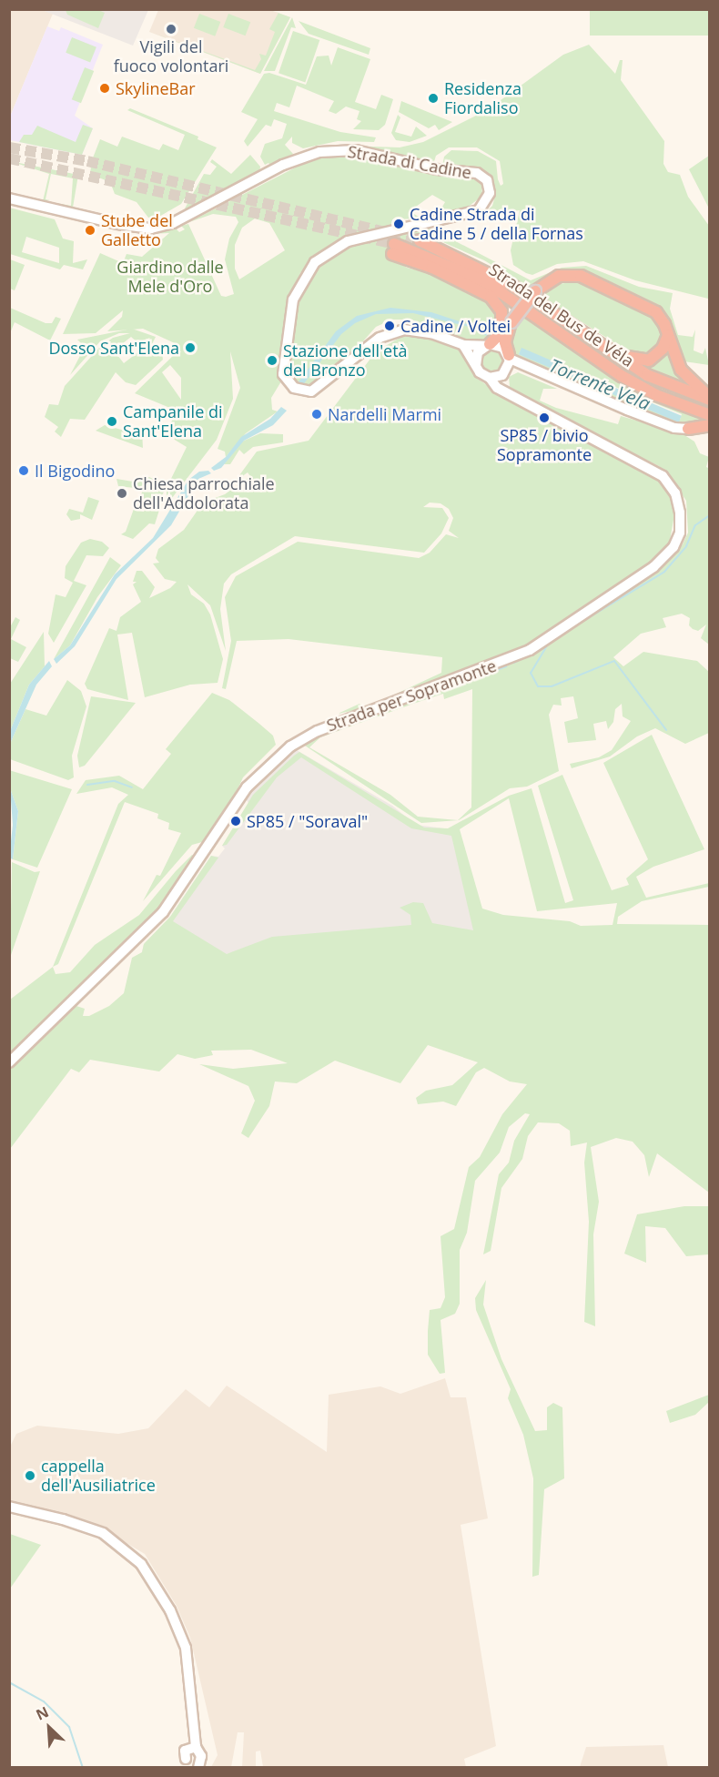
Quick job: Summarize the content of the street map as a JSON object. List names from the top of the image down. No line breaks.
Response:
{"streets":{"highway":["Strada del Bus de Véla"],"main road":["Strada di Cadine","Strada per Sopramonte"]},"crossings":[["Strada di Cadine","Strada per Sopramonte"]],"water":["Torrente Vela"],"parks":["Giardino dalle Mele d'Oro"],"places":["Vigili del fuoco volontari","SkylineBar","Residenza Fiordaliso","Cadine Strada di Cadine 5 / della Fornas","Stube del Galletto","Cadine / Voltei","Dosso Sant'Elena","Stazione dell'età del Bronzo","Nardelli Marmi","SP85 / bivio Sopramonte","Campanile di Sant'Elena","Il Bigodino","Chiesa parrochiale dell'Addolorata","SP85 / \"Soraval\"","cappella dell'Ausiliatrice"],"north":"top left"}
